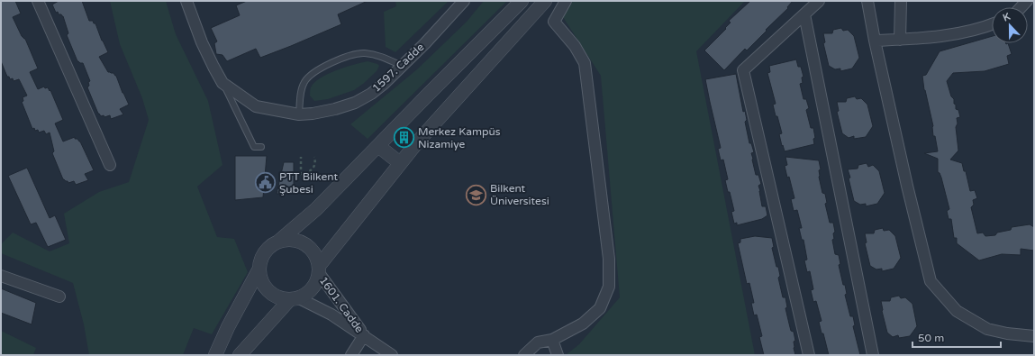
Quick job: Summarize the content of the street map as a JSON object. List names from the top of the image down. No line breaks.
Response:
{"streets":{"street":["1597. Cadde","1601. Cadde"]},"places":{"building":["Merkez Kampüs Nizamiye"],"public building":["PTT Bilkent Şubesi"],"school or university":["Bilkent Üniversitesi"]},"scale_bar":"50 m","north":"top"}
